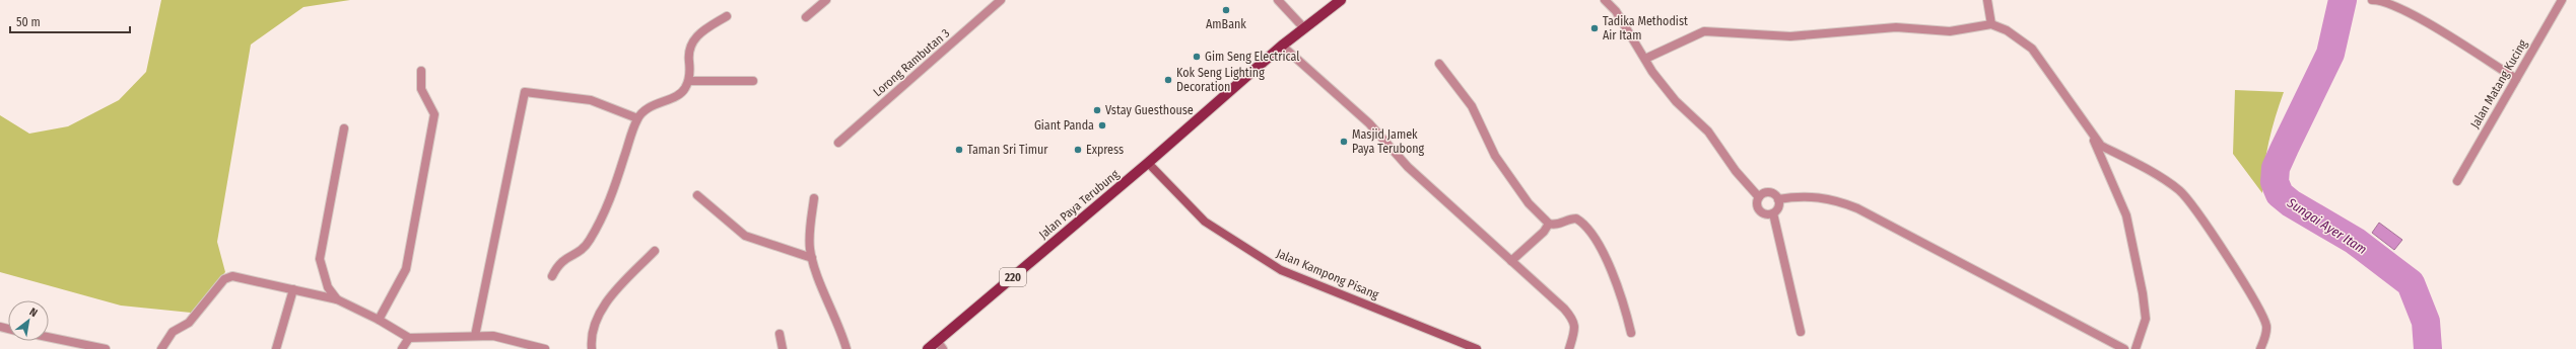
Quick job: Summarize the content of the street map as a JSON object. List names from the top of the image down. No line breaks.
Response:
{"streets":{"main road":["Jalan Paya Terubung","Jalan Kampong Pisang","220"],"street":["Lorong Rambutan 3","Jalan Matang Kucing"]},"crossings":[["Jalan Paya Terubung","Jalan Kampong Pisang"]],"water":["Sungai Ayer Itam"],"places":["AmBank","Tadika Methodist Air Itam","Gim Seng Electrical","Kok Seng Lighting Decoration","Vstay Guesthouse","Giant Panda","Masjid Jamek Paya Terubong","Taman Sri Timur","Express"],"scale_bar":"50 m","north":"top right"}
